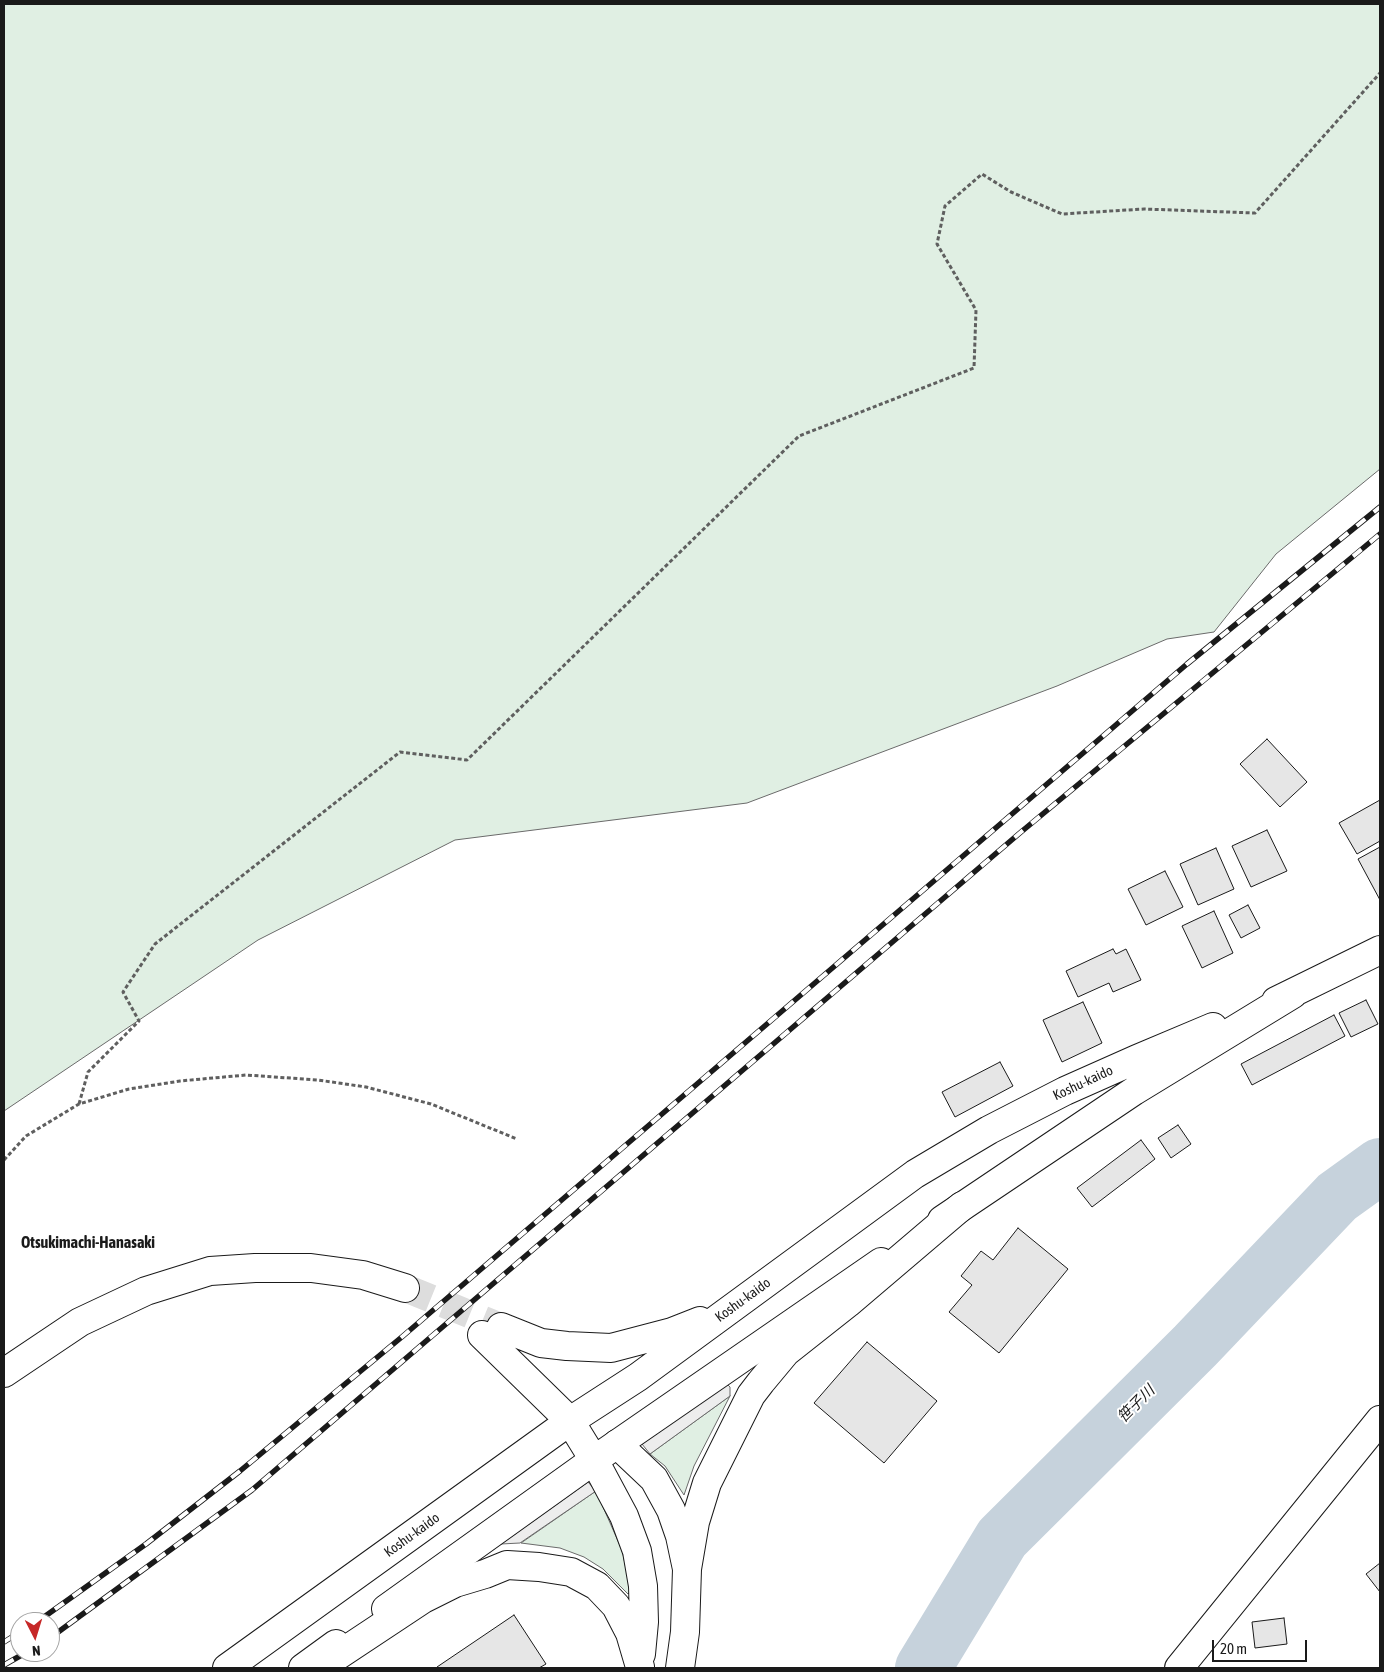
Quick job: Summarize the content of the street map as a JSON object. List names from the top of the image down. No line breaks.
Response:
{"streets":{"main road":["Koshu-kaido"]},"districts":["Otsukimachi-Hanasaki"],"water":["笹子川"],"scale_bar":"20 m","north":"bottom"}
